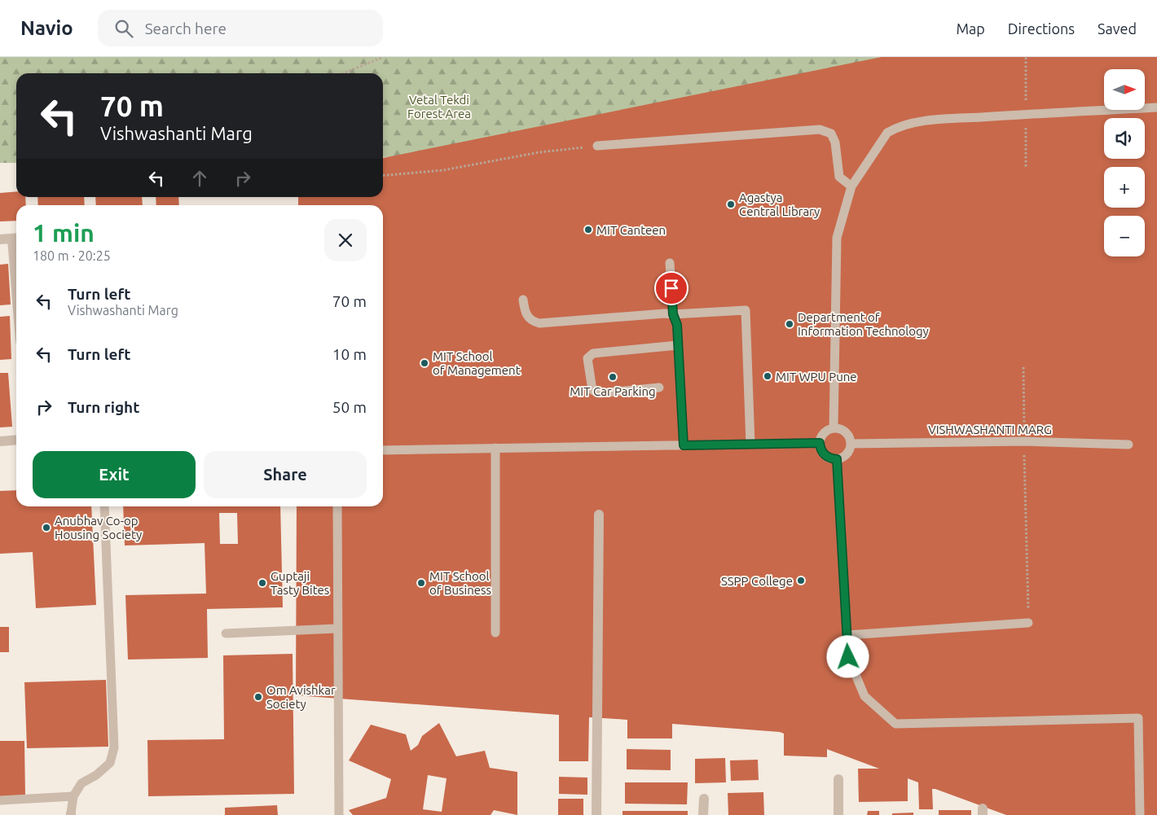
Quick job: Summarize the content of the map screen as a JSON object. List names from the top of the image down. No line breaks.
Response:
{"streets":{"lane":["VISHWASHANTI MARG"]},"parks":["Vetal Tekdi Forest Area"],"places":["Agastya Central Library","MIT Canteen","Department of Information Technology","MIT School of Management","MIT WPU Pune","MIT Car Parking","Anubhav Co-op Housing Society","SSPP College","Guptaji Tasty Bites","MIT School of Business","Om Avishkar Society"],"north":"right","page":{"header":"Navio","search":"Search here","nav":["Map","Directions","Saved"],"map_buttons":["+","−"],"turn":["70 m","Vishwashanti Marg"],"heading":["1 min","180 m · 20:25"],"list":[{"name":"Turn left","note":"Vishwashanti Marg","value":"70 m"},{"name":"Turn left","value":"10 m"},{"name":"Turn right","value":"50 m"}],"buttons":["Exit","Share"]}}
